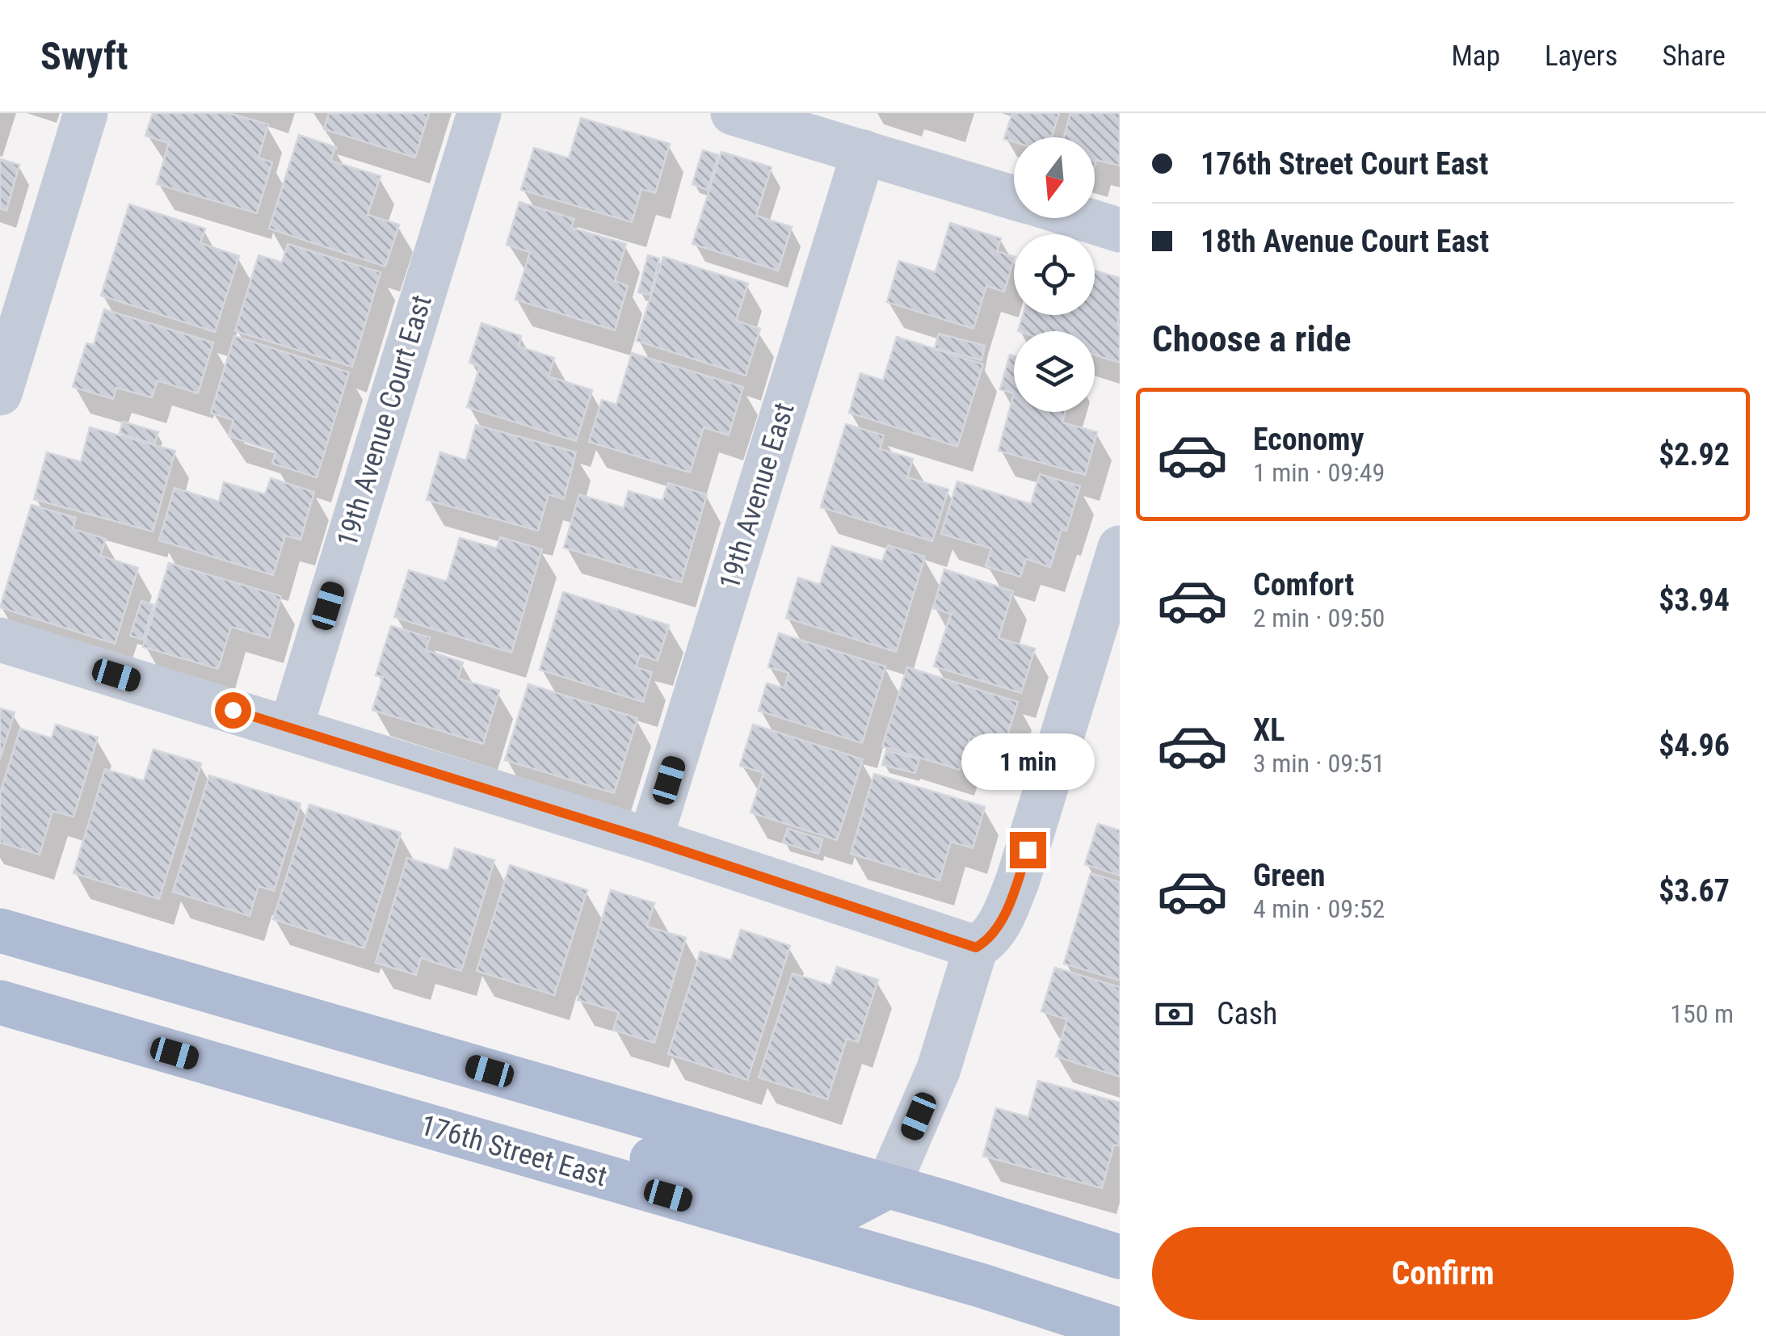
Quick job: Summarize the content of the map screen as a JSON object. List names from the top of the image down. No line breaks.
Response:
{"streets":{"main road":["176th Street East"],"street":["19th Avenue Court East","19th Avenue East"]},"north":"bottom","page":{"header":"Swyft","nav":["Map","Layers","Share"],"banner":["176th Street Court East","18th Avenue Court East"],"heading":"Choose a ride","list":[{"name":"Economy","note":"1 min · 09:49","value":"$2.92"},{"name":"Comfort","note":"2 min · 09:50","value":"$3.94"},{"name":"XL","note":"3 min · 09:51","value":"$4.96"},{"name":"Green","note":"4 min · 09:52","value":"$3.67"}],"bubble":"1 min","pay":["Cash","150 m"],"buttons":"Confirm"}}
